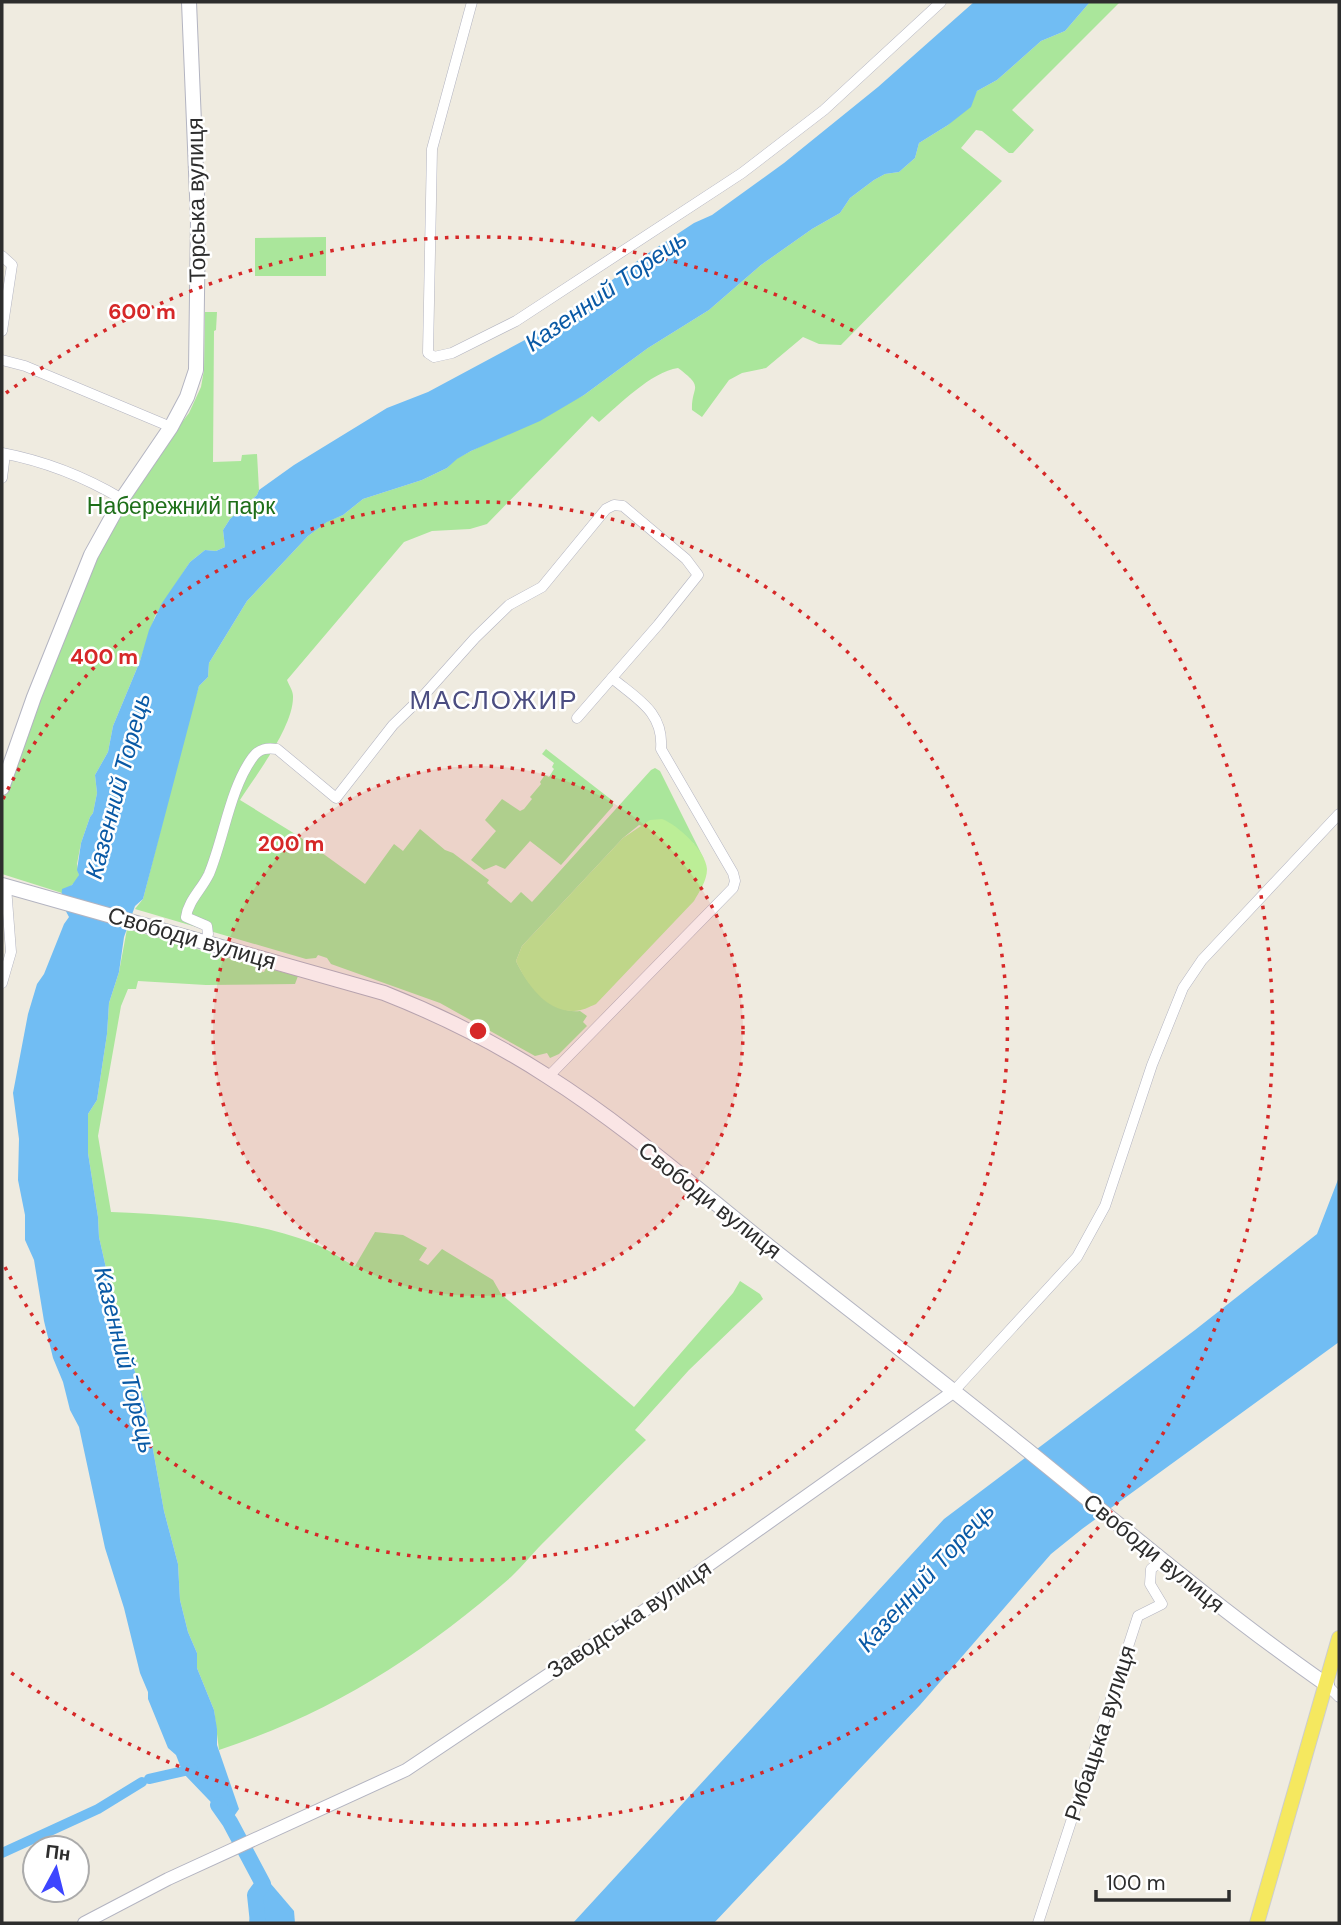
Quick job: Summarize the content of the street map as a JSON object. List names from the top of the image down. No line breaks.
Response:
{"streets":{"main road":["Торська вулиця","Свободи вулиця"],"street":["Заводська вулиця","Рибацька вулиця"]},"crossings":[["Свободи вулиця","Заводська вулиця"],["Свободи вулиця","Рибацька вулиця"]],"districts":["МАСЛОЖИР"],"water":["Казенний Торець"],"parks":["Набережний парк"],"scale_bar":"100 m","north":"top","rings":["600 m","400 m","200 m"]}
